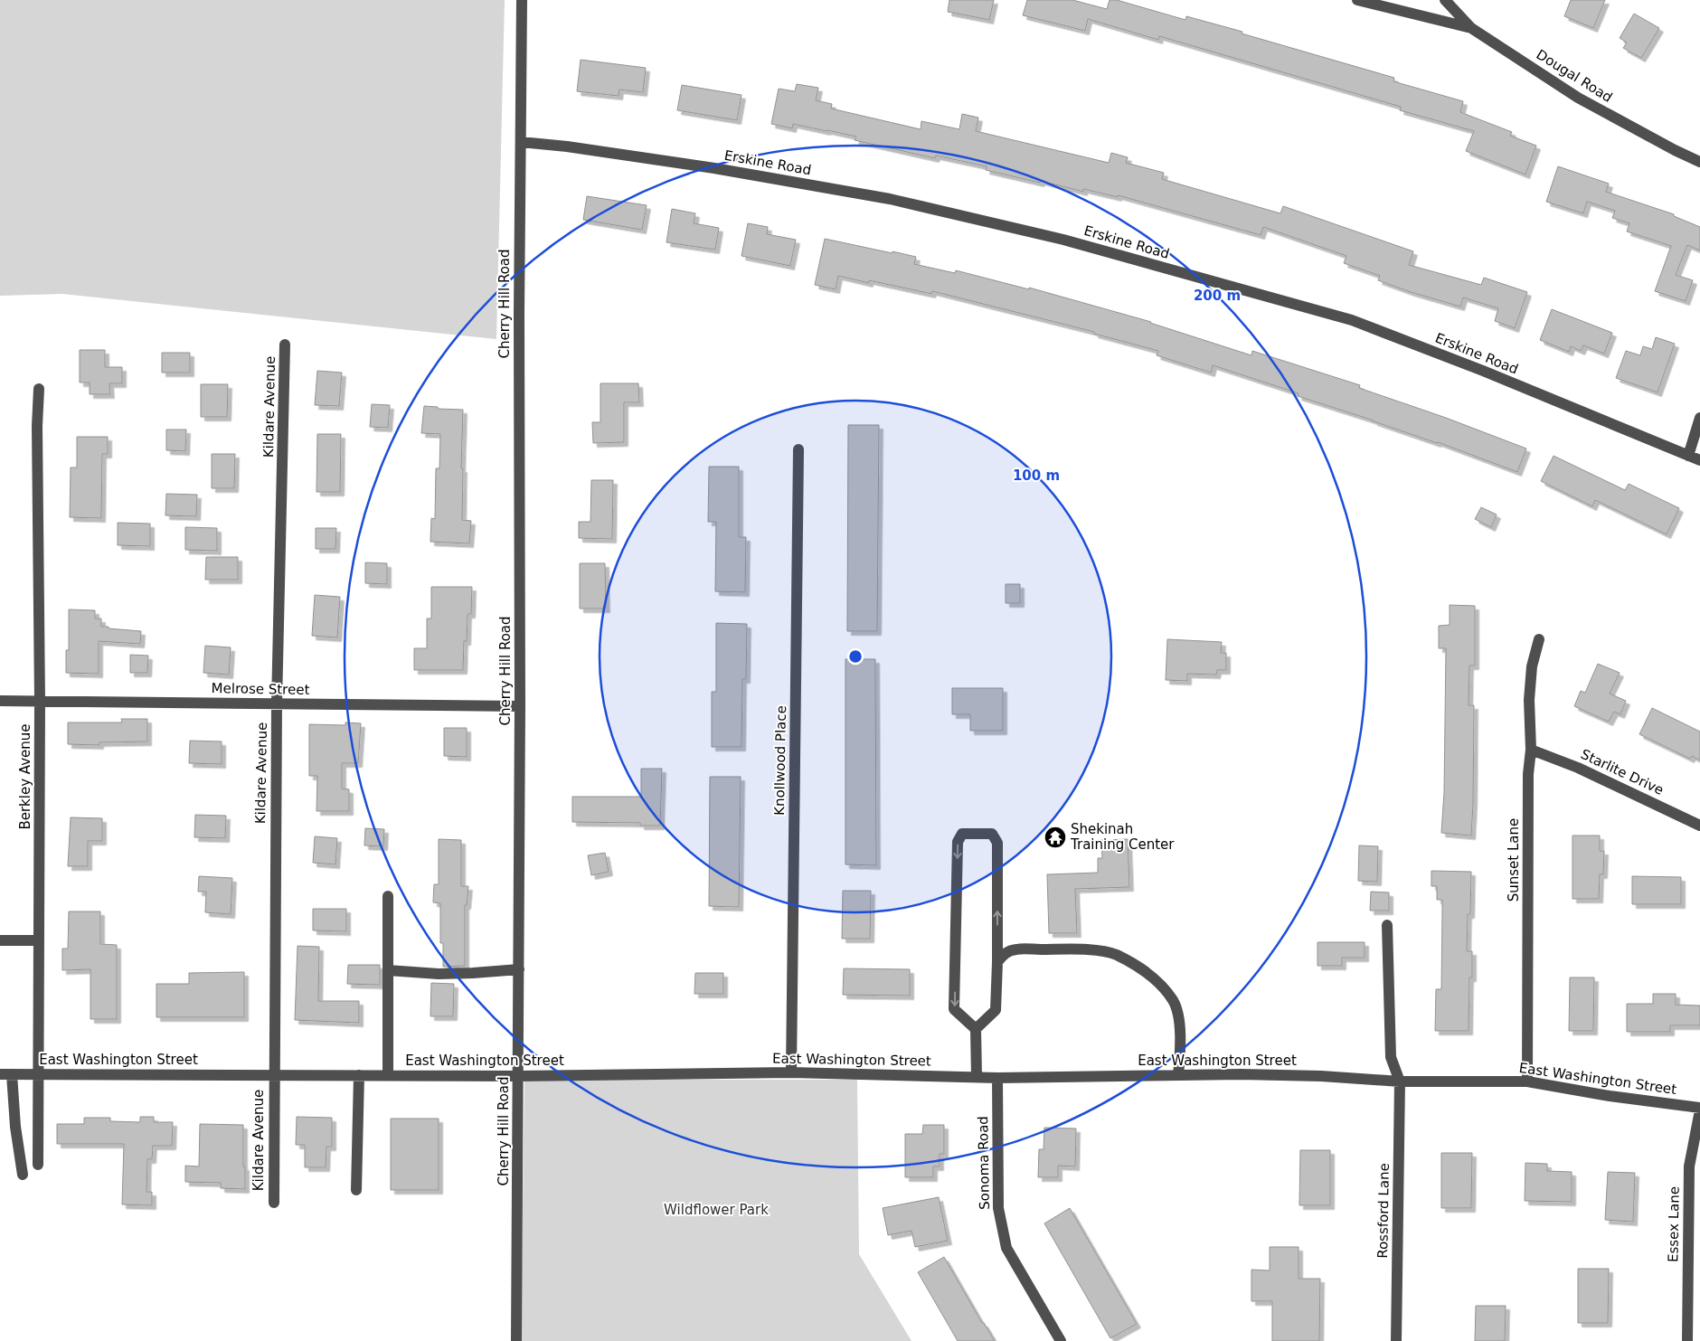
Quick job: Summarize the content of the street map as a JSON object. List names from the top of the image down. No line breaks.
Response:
{"streets":{"street":["Dougal Road","Erskine Road","Cherry Hill Road","Kildare Avenue","Melrose Street","Knollwood Place","Starlite Drive","Berkley Avenue","Sunset Lane","East Washington Street","Sonoma Road","Rossford Lane","Essex Lane"]},"crossings":[["Erskine Road","Cherry Hill Road"],["Cherry Hill Road","Melrose Street"],["Cherry Hill Road","East Washington Street"],["Kildare Avenue","Melrose Street"],["Kildare Avenue","East Washington Street"],["Melrose Street","Berkley Avenue"],["Knollwood Place","East Washington Street"],["Starlite Drive","Sunset Lane"],["Berkley Avenue","East Washington Street"],["Sunset Lane","East Washington Street"],["East Washington Street","Sonoma Road"],["East Washington Street","Rossford Lane"],["East Washington Street","Essex Lane"]],"parks":["Wildflower Park"],"places":{"temple":["Shekinah Training Center"]},"rings":["200 m","100 m"]}
